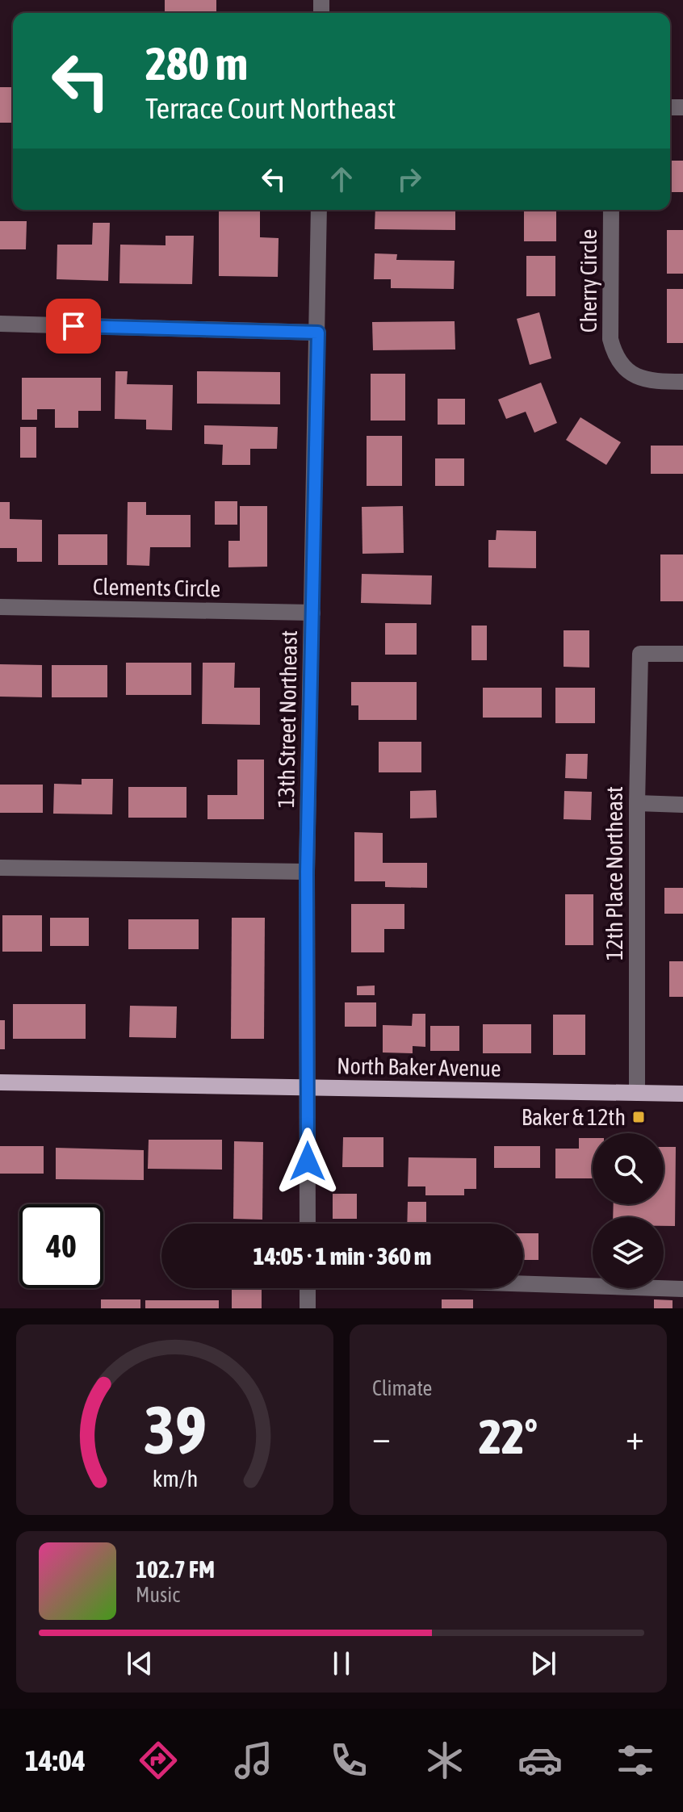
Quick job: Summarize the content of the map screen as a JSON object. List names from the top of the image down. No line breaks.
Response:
{"streets":{"main road":["North Baker Avenue"],"street":["Cherry Circle","Clements Circle","13th Street Northeast","12th Place Northeast"]},"crossings":[["Clements Circle","13th Street Northeast"],["13th Street Northeast","North Baker Avenue"],["12th Place Northeast","North Baker Avenue"]],"places":{"transit":["Baker & 12th"]},"page":{"turn":["280 m","Terrace Court Northeast"],"limit":"40","trip":"14:05 · 1 min · 360 m","tile":"Climate","heat":["−","22°","+"],"song":["102.7 FM","Music"],"tabs":"14:04","gauge":["39","km/h"]}}
